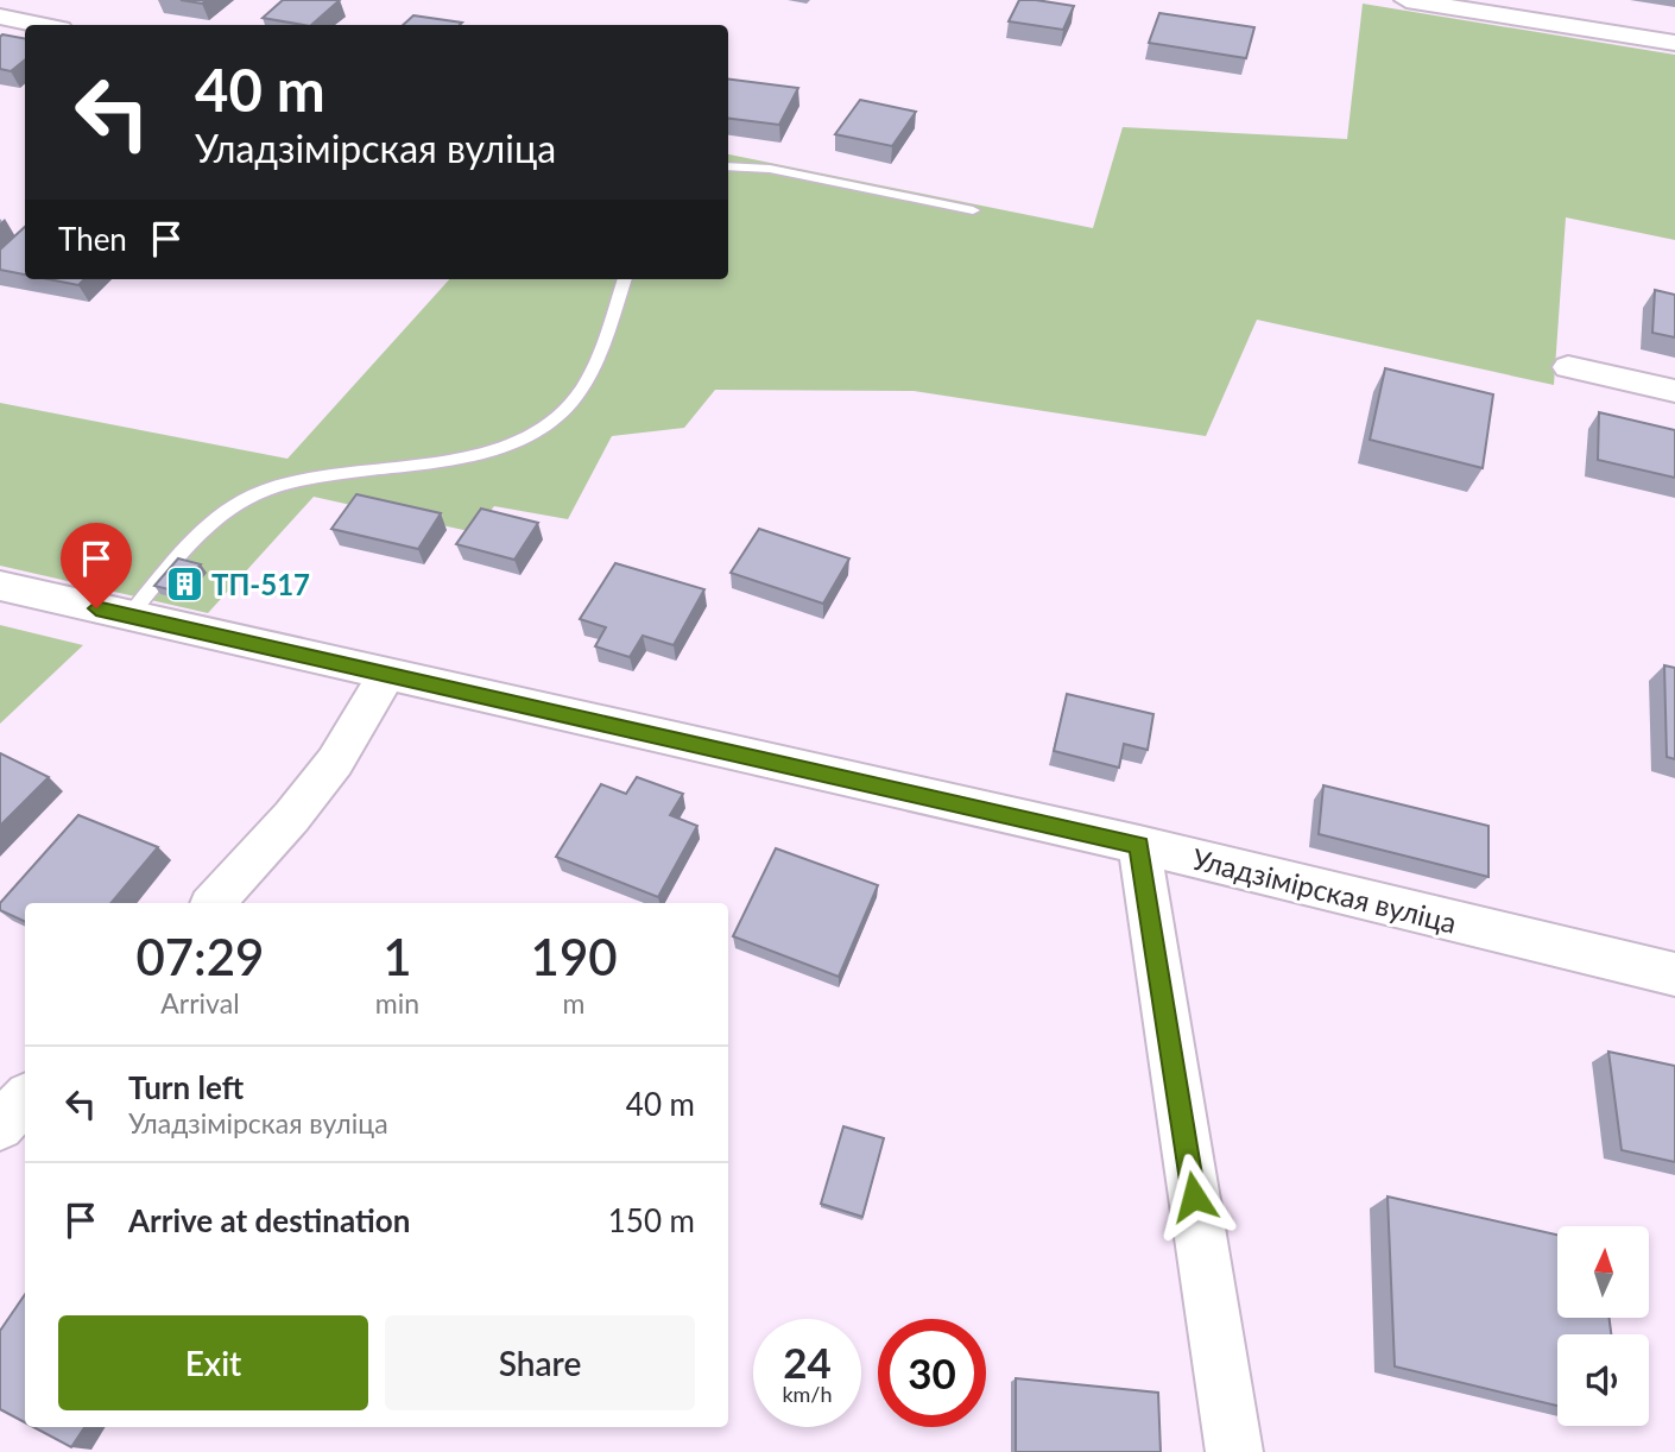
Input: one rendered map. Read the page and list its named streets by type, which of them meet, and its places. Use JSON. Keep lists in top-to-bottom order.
{
  "streets": {
    "street": ["Уладзімірская вуліца"]
  },
  "places": {
    "building": ["ТП-517"]
  },
  "north": "top",
  "page": {
    "turn": ["40 m", "Уладзімірская вуліца"],
    "then": "Then",
    "eta": [
      "07:29",
      "Arrival",
      "1",
      "min",
      "190",
      "m"
    ],
    "list": [
      {
        "name": "Turn left",
        "note": "Уладзімірская вуліца",
        "value": "40 m"
      },
      {
        "name": "Arrive at destination",
        "value": "150 m"
      }
    ],
    "buttons": ["Exit", "Share"],
    "speed": "24 km/h",
    "limit": "30"
  }
}
